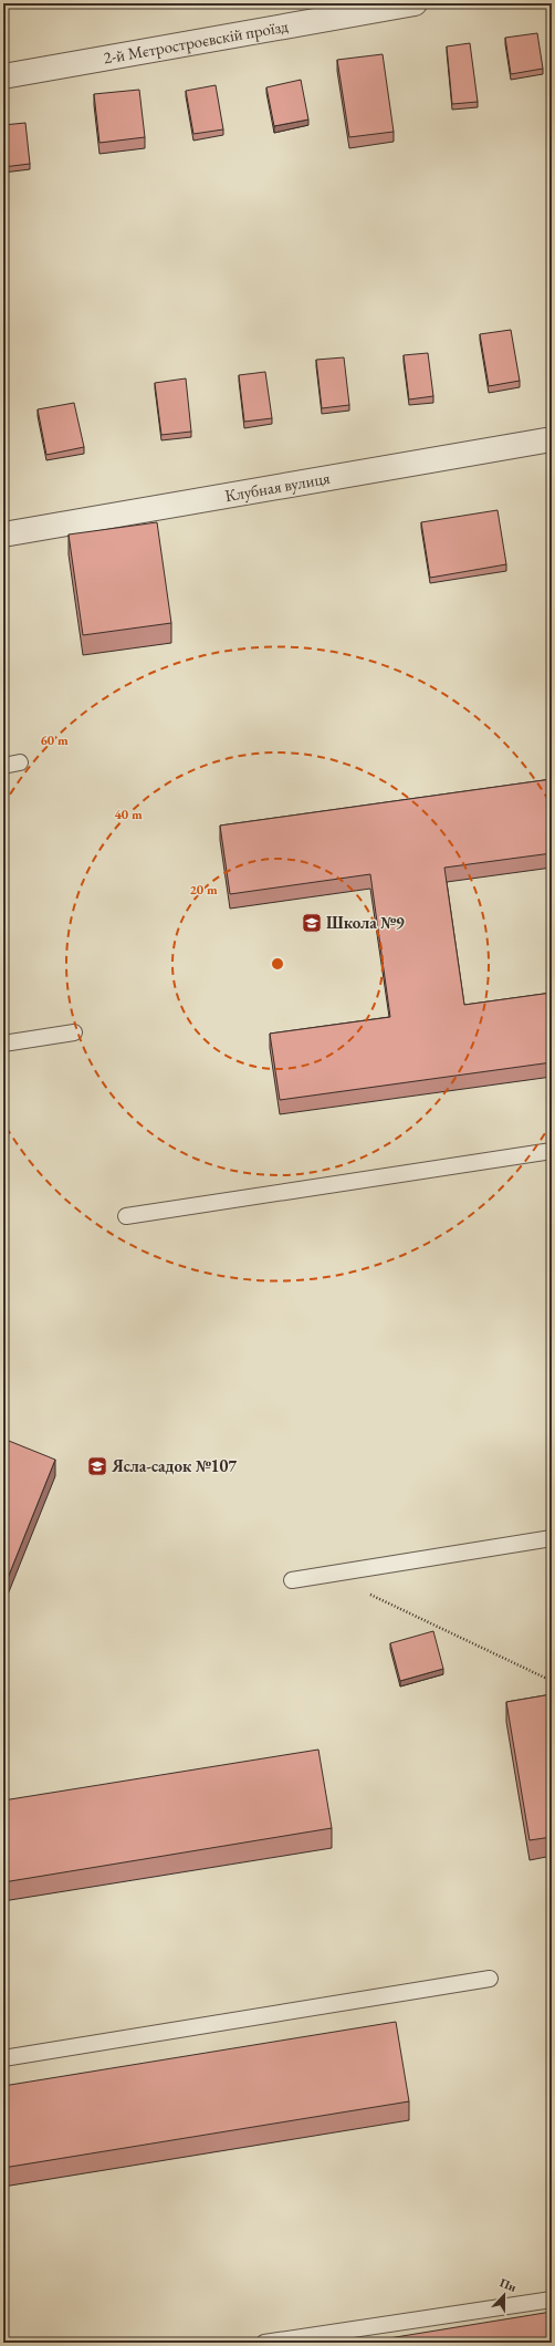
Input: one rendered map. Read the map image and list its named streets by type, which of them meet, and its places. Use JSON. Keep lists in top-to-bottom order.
{
  "streets": {
    "street": ["2-й Мєтростроєвскій проїзд", "Клубная вулиця"]
  },
  "places": {
    "school or university": ["Школа №9", "Ясла-садок №107"]
  },
  "north": "top",
  "rings": ["60 m", "40 m", "20 m"]
}
